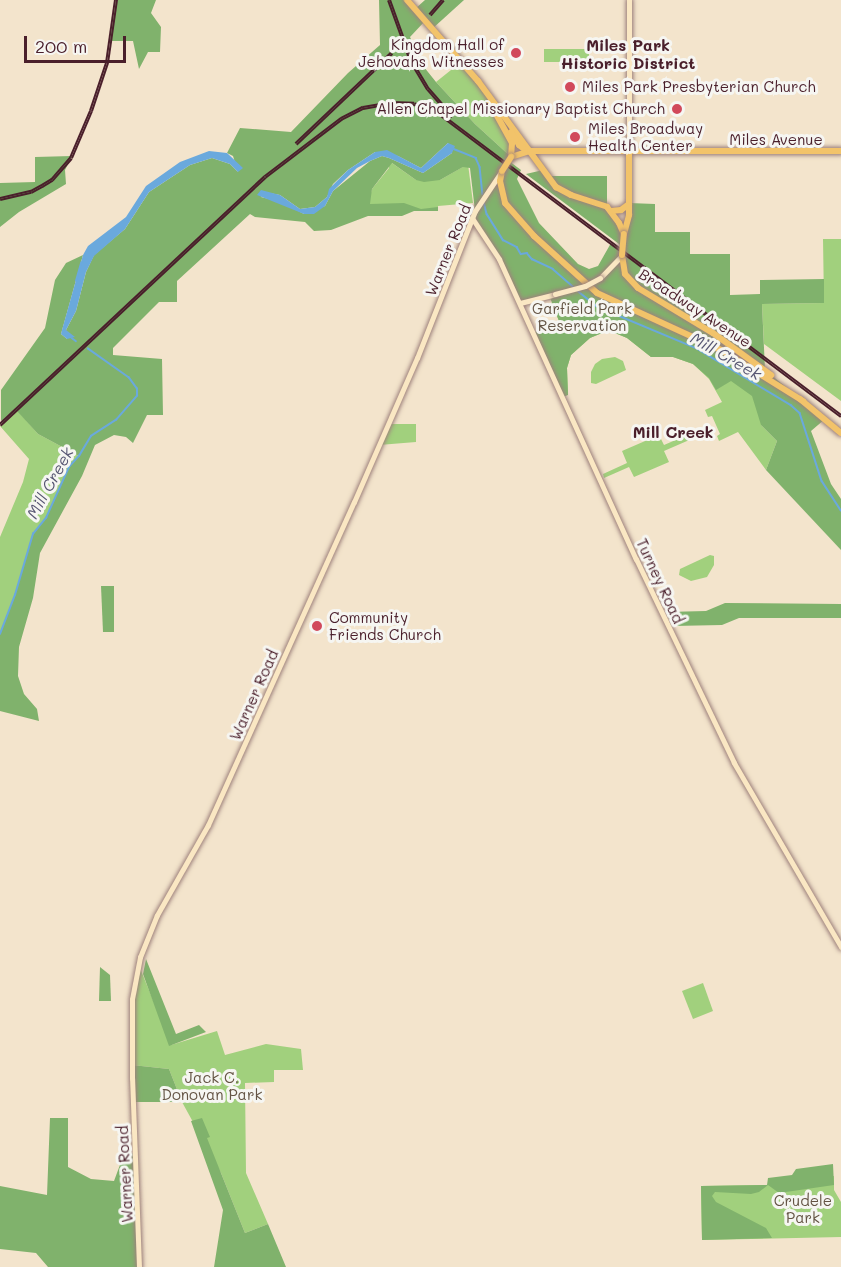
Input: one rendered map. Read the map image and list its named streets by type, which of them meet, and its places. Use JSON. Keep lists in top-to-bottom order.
{
  "streets": {
    "main road": [
      "Miles Avenue",
      "Warner Road",
      "Broadway Avenue",
      "Turney Road"
    ]
  },
  "crossings": [
    ["Miles Avenue", "Broadway Avenue"],
    ["Warner Road", "Broadway Avenue"],
    ["Warner Road", "Turney Road"]
  ],
  "districts": ["Miles Park Historic District", "Mill Creek"],
  "water": ["Mill Creek"],
  "parks": ["Garfield Park Reservation", "Jack C. Donovan Park", "Crudele Park"],
  "places": [
    "Kingdom Hall of Jehovahs Witnesses",
    "Miles Park Presbyterian Church",
    "Allen Chapel Missionary Baptist Church",
    "Miles Broadway Health Center",
    "Community Friends Church"
  ],
  "scale_bar": "200 m"
}
